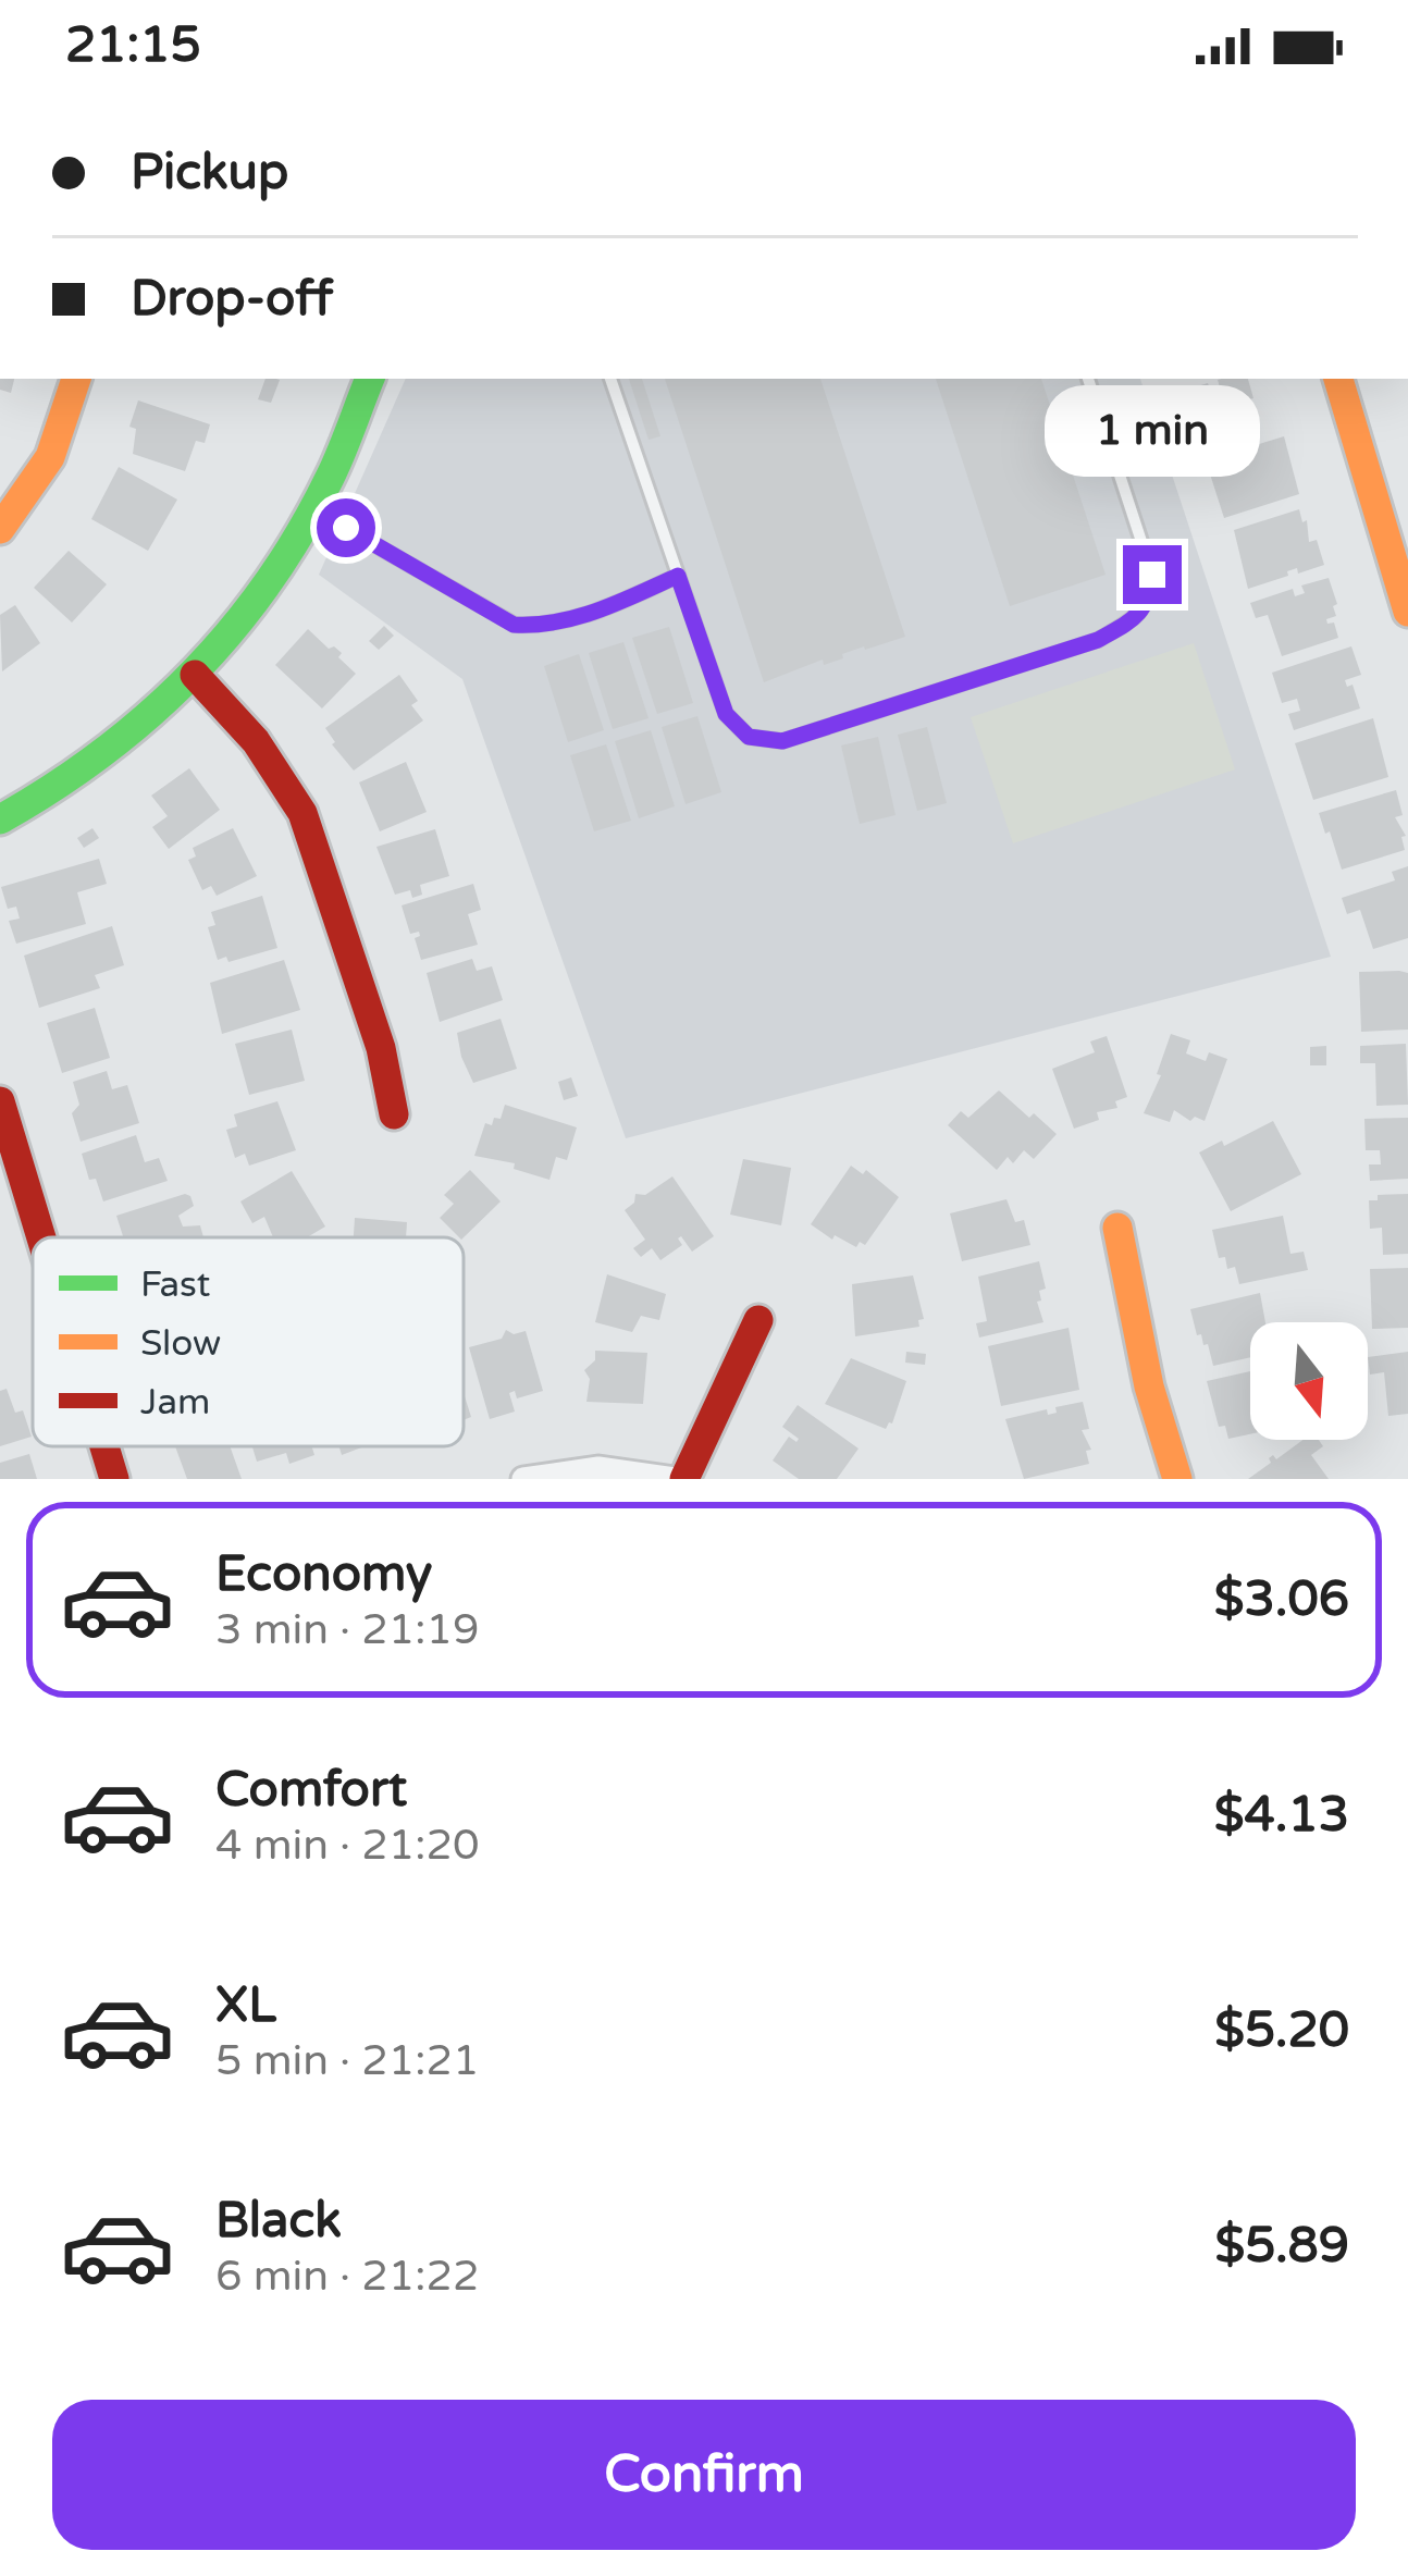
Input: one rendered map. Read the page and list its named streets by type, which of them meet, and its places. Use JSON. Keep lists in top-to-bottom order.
{
  "legend": ["Fast", "Slow", "Jam"],
  "north": "bottom",
  "page": {
    "status": "21:15",
    "banner": ["Pickup", "Drop-off"],
    "bubble": "1 min",
    "list": [
      {
        "name": "Economy",
        "note": "3 min · 21:19",
        "value": "$3.06"
      },
      {
        "name": "Comfort",
        "note": "4 min · 21:20",
        "value": "$4.13"
      },
      {
        "name": "XL",
        "note": "5 min · 21:21",
        "value": "$5.20"
      },
      {
        "name": "Black",
        "note": "6 min · 21:22",
        "value": "$5.89"
      }
    ],
    "buttons": "Confirm"
  }
}
